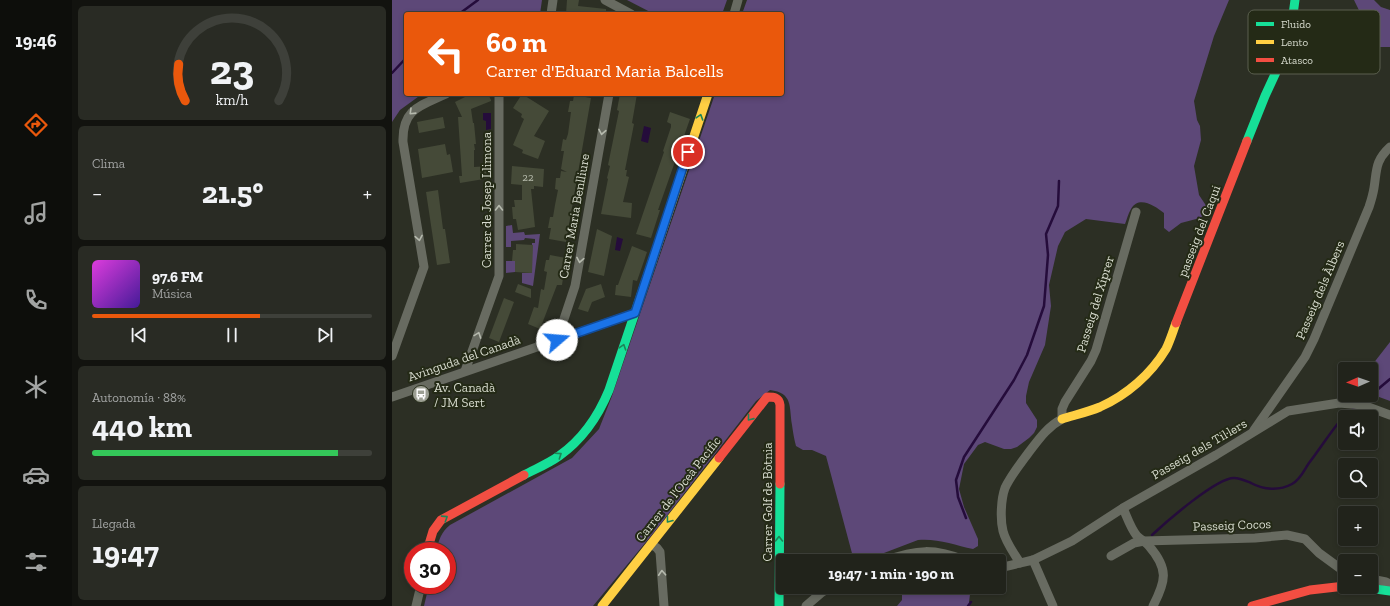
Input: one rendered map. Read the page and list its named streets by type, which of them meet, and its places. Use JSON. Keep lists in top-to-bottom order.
{
  "streets": {
    "street": [
      "Carrer de Josep Llimona",
      "Carrer Maria Benlliure",
      "passeig del Caqui",
      "Passeig dels Àlbers",
      "Passeig del Xiprer",
      "Avinguda del Canadà",
      "Passeig dels Til·lers",
      "Carrer de l'Oceà Pacífic",
      "Carrer Golf de Bòtnia",
      "Passeig Cocos"
    ]
  },
  "crossings": [
    ["Carrer de Josep Llimona", "Avinguda del Canadà"],
    ["Carrer Maria Benlliure", "Avinguda del Canadà"],
    ["passeig del Caqui", "Passeig del Xiprer"],
    ["Passeig dels Àlbers", "Passeig dels Til·lers"],
    ["Carrer de l'Oceà Pacífic", "Carrer Golf de Bòtnia"]
  ],
  "one_way": ["Carrer de l'Oceà Pacífic", "Carrer Golf de Bòtnia"],
  "places": {
    "bus stop": ["Av. Canadà / JM Sert"]
  },
  "house_numbers": ["22"],
  "legend": ["Fluido", "Lento", "Atasco"],
  "north": "left",
  "page": {
    "tabs": "19:46",
    "turn": ["60 m", "Carrer d'Eduard Maria Balcells"],
    "tile": [
      "Clima",
      ["Autonomía · 88%", "440 km"],
      ["Llegada", "19:47"]
    ],
    "heat": ["−", "21.5°", "+"],
    "song": ["97.6 FM", "Música"],
    "map_buttons": ["+", "−"],
    "limit": "30",
    "trip": "19:47 · 1 min · 190 m",
    "gauge": ["23", "km/h"]
  }
}
